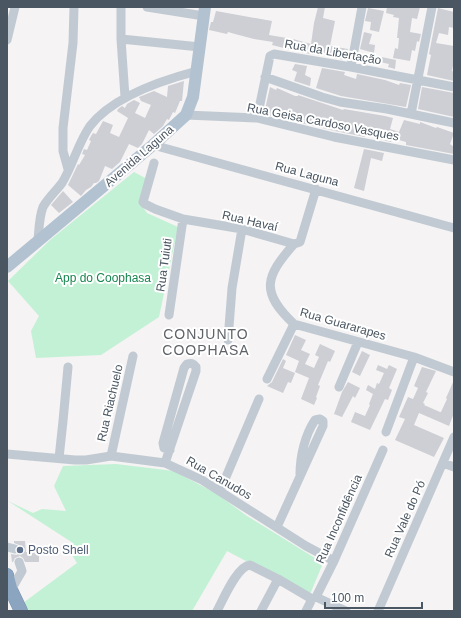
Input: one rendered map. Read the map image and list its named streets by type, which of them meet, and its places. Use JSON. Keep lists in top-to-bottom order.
{
  "streets": {
    "main road": ["Avenida Laguna"],
    "street": [
      "Rua da Libertação",
      "Rua Geisa Cardoso Vasques",
      "Rua Laguna",
      "Rua Havaí",
      "Rua Tuiuti",
      "Rua Guararapes",
      "Rua Riachuelo",
      "Rua Canudos",
      "Rua Inconfidência",
      "Rua Vale do Pó"
    ]
  },
  "crossings": [
    ["Rua da Libertação", "Rua Geisa Cardoso Vasques"],
    ["Rua Geisa Cardoso Vasques", "Avenida Laguna"],
    ["Avenida Laguna", "Rua Laguna"],
    ["Rua Havaí", "Rua Tuiuti"],
    ["Rua Havaí", "Rua Guararapes"],
    ["Rua Riachuelo", "Rua Canudos"],
    ["Rua Canudos", "Rua Inconfidência"]
  ],
  "districts": ["CONJUNTO COOPHASA"],
  "parks": ["App do Coophasa"],
  "places": ["Posto Shell"],
  "scale_bar": "100 m"
}
